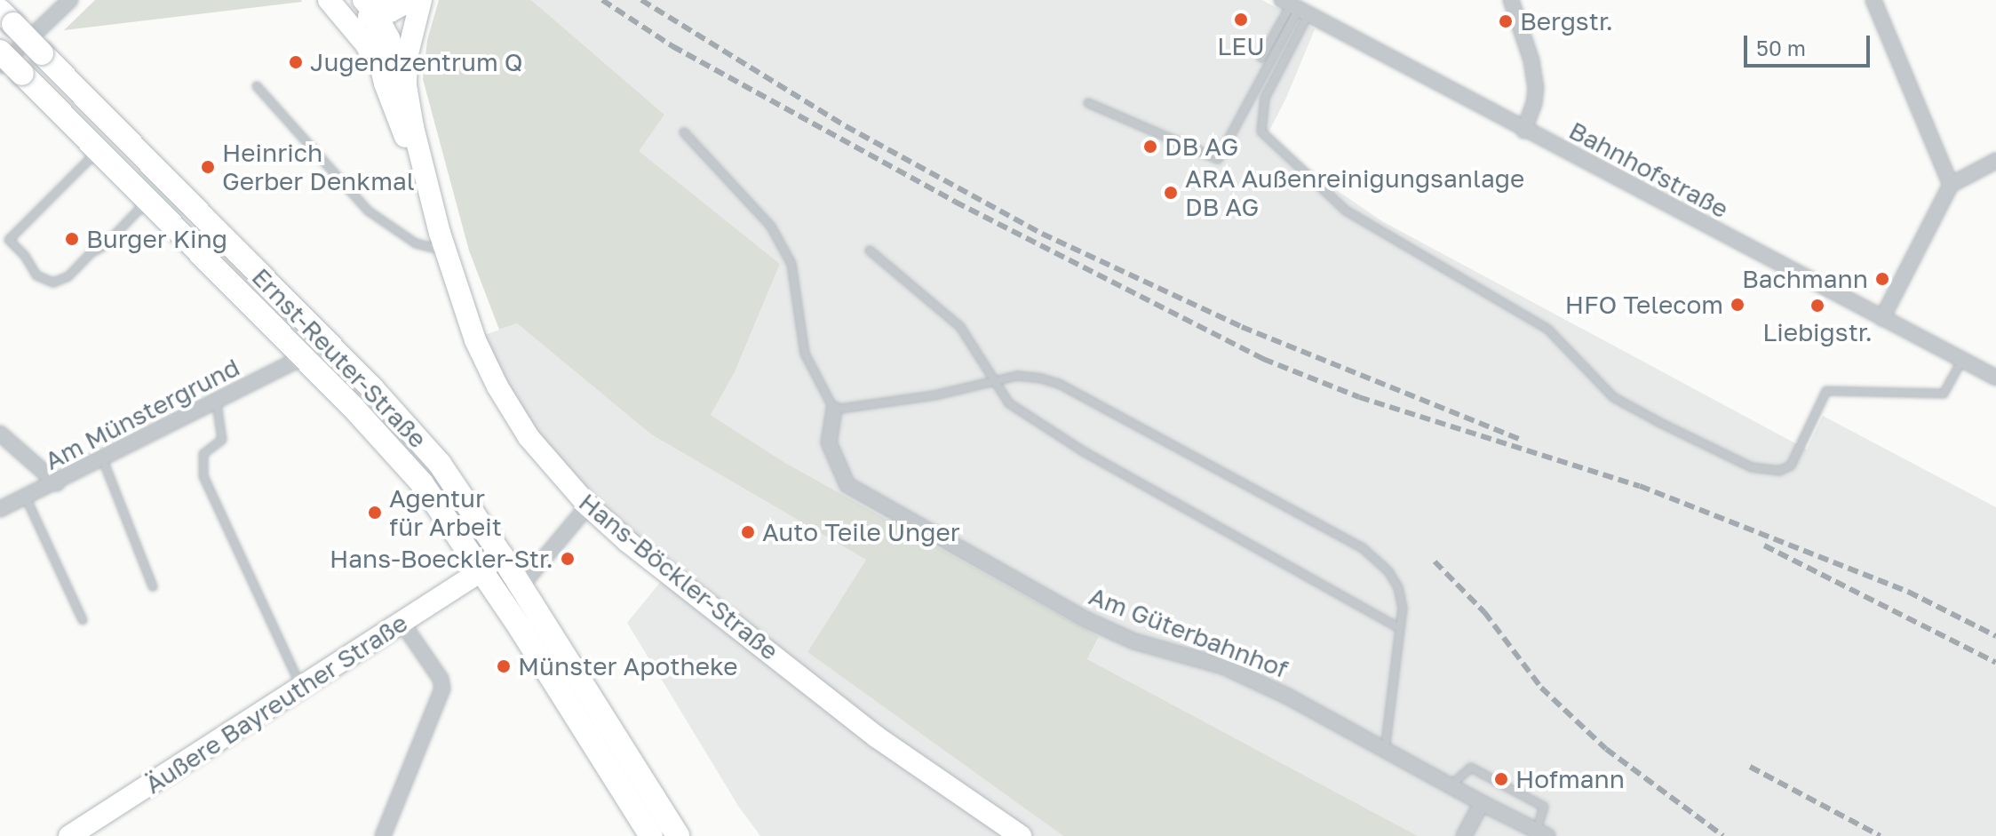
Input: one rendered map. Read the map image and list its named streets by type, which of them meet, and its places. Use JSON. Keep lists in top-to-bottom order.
{
  "streets": {
    "main road": ["Ernst-Reuter-Straße", "Hans-Böckler-Straße", "Äußere Bayreuther Straße"],
    "street": ["Bahnhofstraße", "Am Münstergrund", "Am Güterbahnhof"]
  },
  "crossings": [
    ["Ernst-Reuter-Straße", "Am Münstergrund"],
    ["Ernst-Reuter-Straße", "Äußere Bayreuther Straße"]
  ],
  "places": [
    "LEU",
    "Bergstr.",
    "Jugendzentrum Q",
    "DB AG",
    "Heinrich Gerber Denkmal",
    "ARA Außenreinigungsanlage DB AG",
    "Burger King",
    "Bachmann",
    "HFO Telecom",
    "Liebigstr.",
    "Agentur für Arbeit",
    "Auto Teile Unger",
    "Hans-Boeckler-Str.",
    "Münster Apotheke",
    "Hofmann"
  ],
  "scale_bar": "50 m"
}
